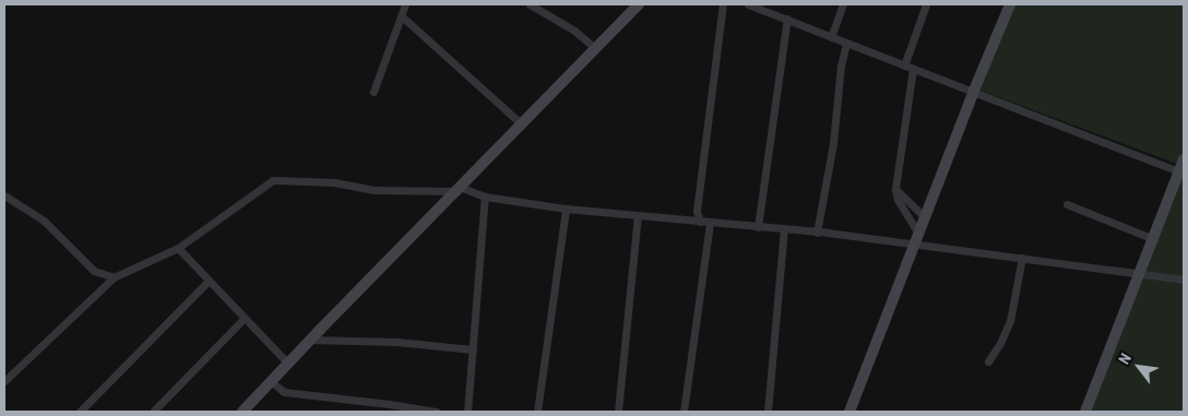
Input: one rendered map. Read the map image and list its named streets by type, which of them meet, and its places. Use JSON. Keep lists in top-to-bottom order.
{
  "north": "top left"
}
